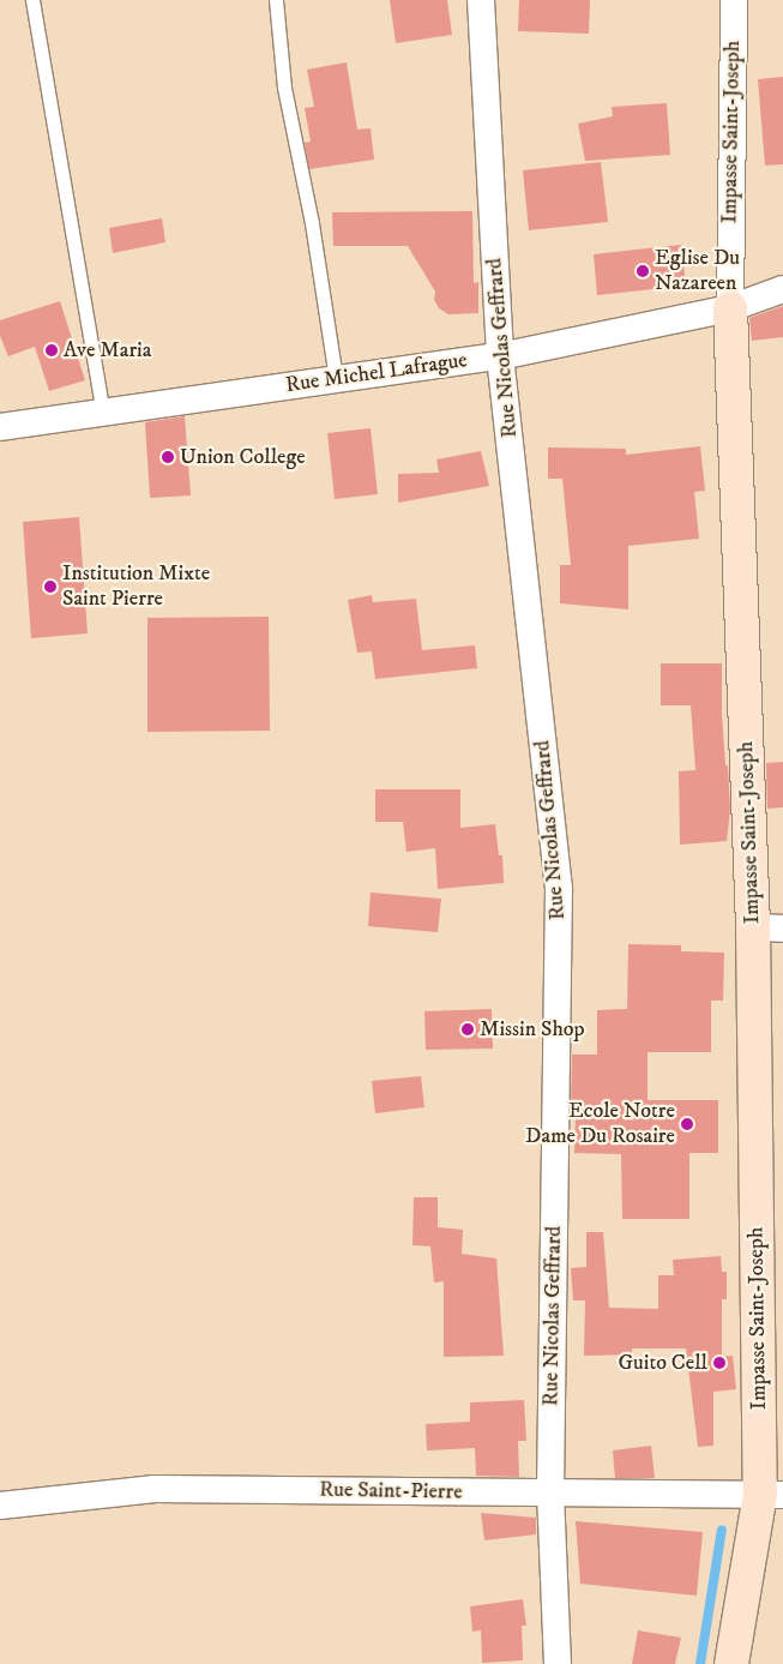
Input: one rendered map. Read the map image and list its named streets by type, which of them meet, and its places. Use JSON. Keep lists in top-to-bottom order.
{
  "streets": {
    "street": [
      "Impasse Saint-Joseph",
      "Rue Nicolas Geffrard",
      "Rue Michel Lafrague",
      "Rue Saint-Pierre"
    ]
  },
  "crossings": [
    ["Impasse Saint-Joseph", "Rue Michel Lafrague"],
    ["Impasse Saint-Joseph", "Rue Saint-Pierre"],
    ["Rue Nicolas Geffrard", "Rue Michel Lafrague"],
    ["Rue Nicolas Geffrard", "Rue Saint-Pierre"]
  ],
  "places": [
    "Eglise Du Nazareen",
    "Ave Maria",
    "Union College",
    "Institution Mixte Saint Pierre",
    "Missin Shop",
    "Ecole Notre Dame Du Rosaire",
    "Guito Cell"
  ]
}
